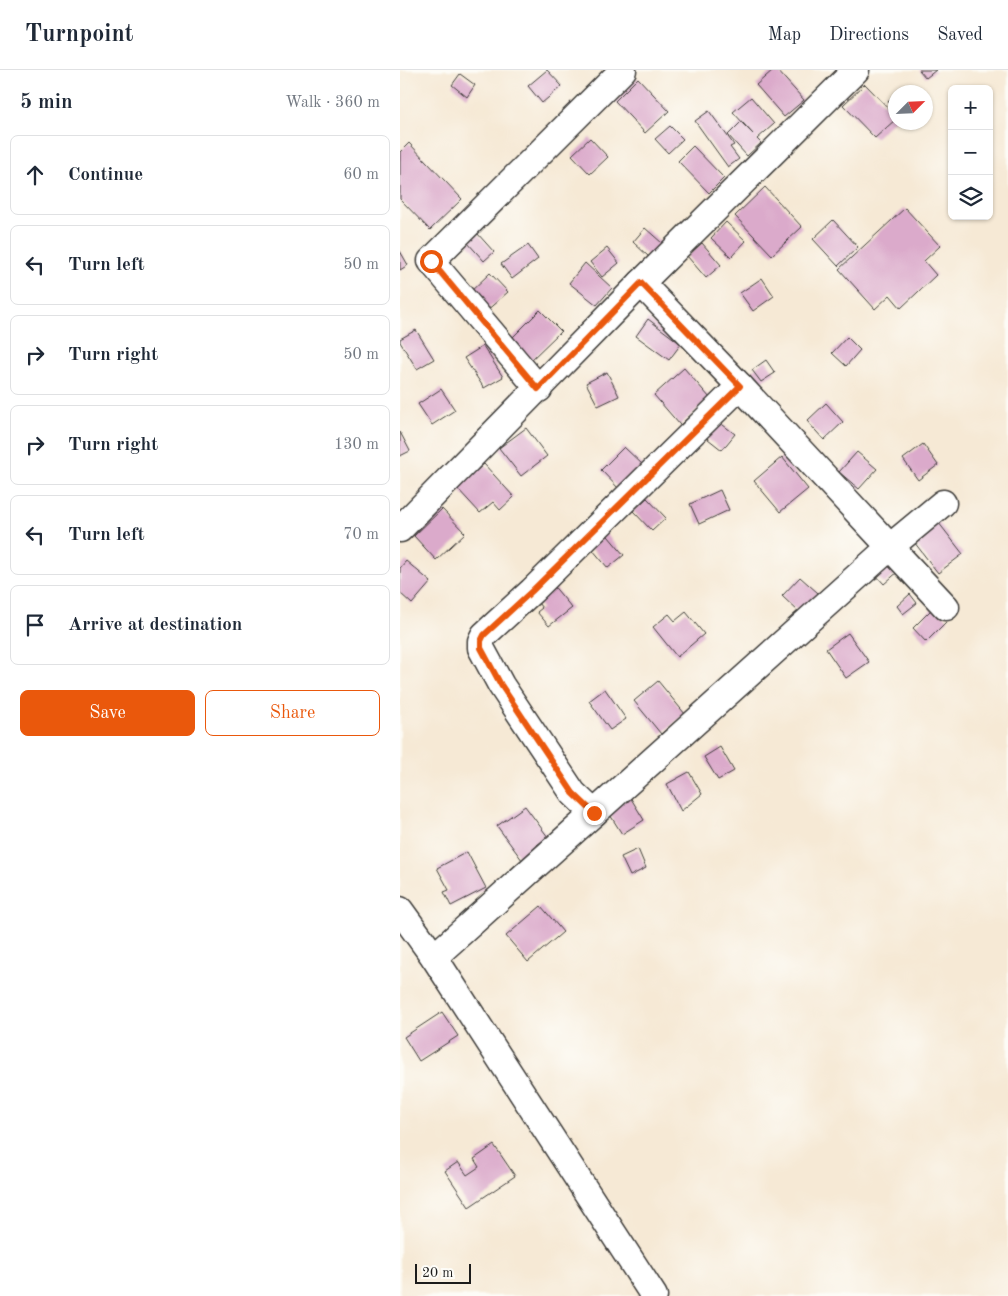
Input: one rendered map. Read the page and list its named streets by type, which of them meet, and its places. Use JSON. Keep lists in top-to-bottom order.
{
  "scale_bar": "20 m",
  "north": "top right",
  "page": {
    "header": "Turnpoint",
    "nav": ["Map", "Directions", "Saved"],
    "heading": ["5 min", "Walk · 360 m"],
    "map_buttons": ["+", "−"],
    "list": [
      ["Continue", "60 m"],
      ["Turn left", "50 m"],
      ["Turn right", "50 m"],
      ["Turn right", "130 m"],
      ["Turn left", "70 m"],
      "Arrive at destination"
    ],
    "buttons": ["Save", "Share"],
    "scale": "20 m"
  }
}
